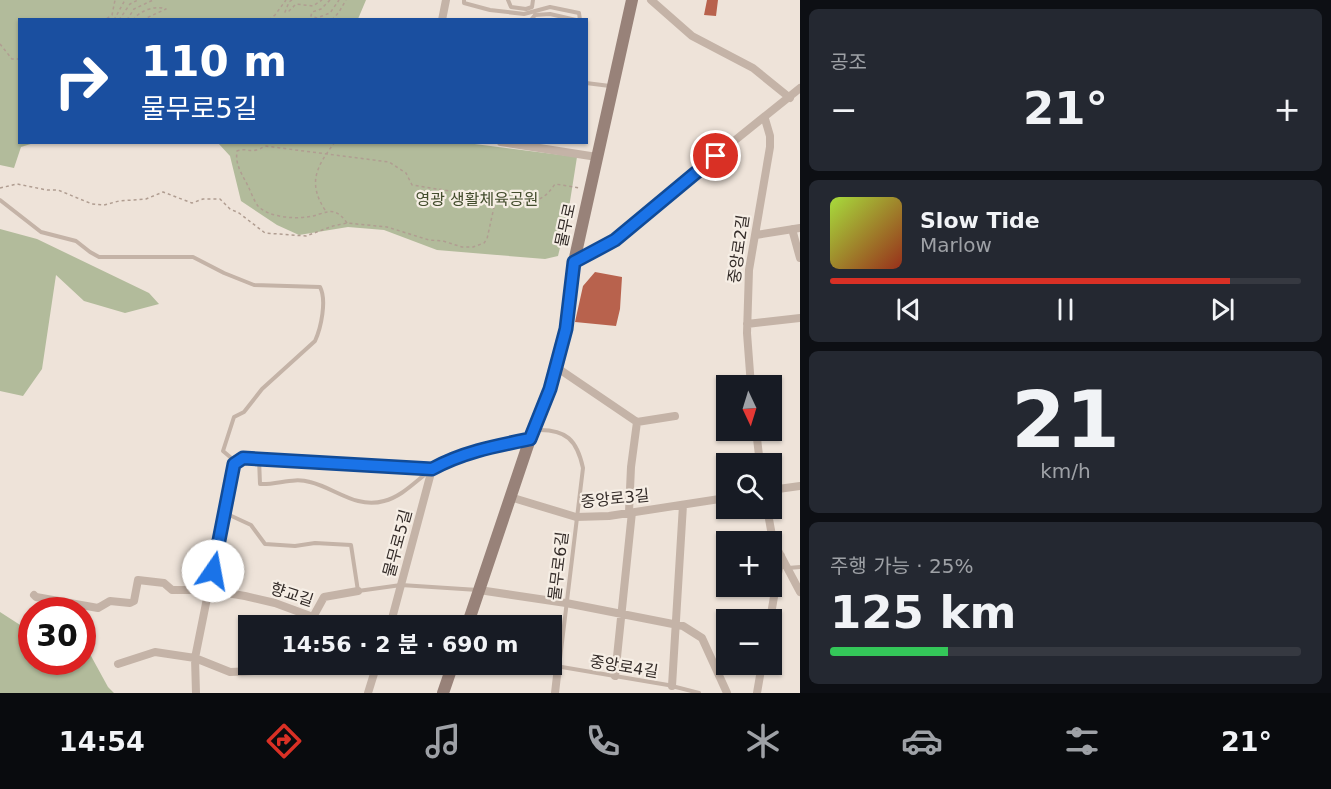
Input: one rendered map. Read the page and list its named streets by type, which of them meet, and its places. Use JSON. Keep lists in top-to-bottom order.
{
  "streets": {
    "main road": ["물무로"],
    "street": [
      "중앙로2길",
      "중앙로3길",
      "물무로5길",
      "향교길"
    ],
    "lane": ["물무로6길", "중앙로4길"]
  },
  "crossings": [
    ["물무로", "중앙로3길"],
    ["물무로", "물무로5길"],
    ["물무로", "물무로6길"],
    ["중앙로3길", "물무로6길"],
    ["물무로5길", "물무로6길"]
  ],
  "parks": ["영광 생활체육공원"],
  "north": "bottom",
  "page": {
    "tile": [
      "공조",
      ["21", "km/h"],
      ["주행 가능 · 25%", "125 km"]
    ],
    "turn": ["110 m", "물무로5길"],
    "heat": ["−", "21°", "+"],
    "song": ["Slow Tide", "Marlow"],
    "map_buttons": ["+", "−"],
    "limit": "30",
    "trip": "14:56 · 2 분 · 690 m",
    "tabs": ["14:54", "21°"]
  }
}
